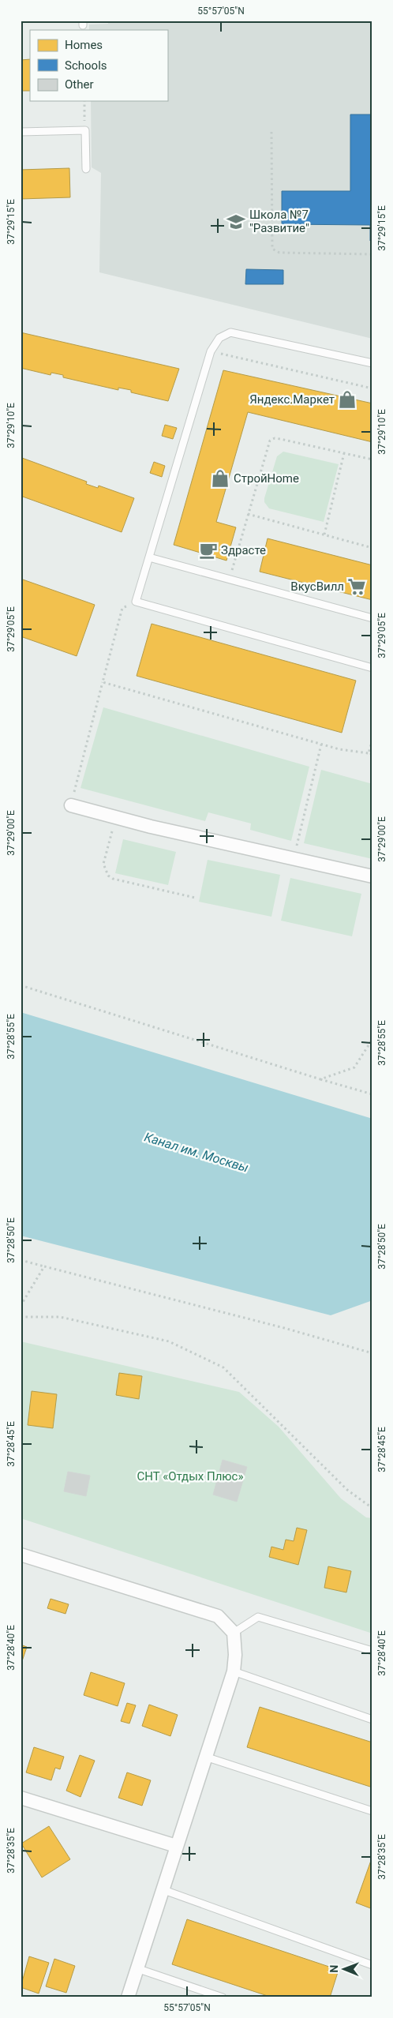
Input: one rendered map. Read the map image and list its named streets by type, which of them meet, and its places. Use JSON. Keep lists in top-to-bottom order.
{
  "water": ["Канал им. Москвы"],
  "parks": ["СНТ «Отдых Плюс»"],
  "places": {
    "school or university": ["Школа №7 \"Развитие\""],
    "shop": ["Яндекс.Маркет", "СтройHome"],
    "cafe": ["Здрасте"],
    "supermarket": ["ВкусВилл"]
  },
  "legend": ["Homes", "Schools", "Other"],
  "north": "left",
  "coordinates": [
    "55°57'05\"N",
    "37°29'15\"E",
    "37°29'10\"E",
    "37°29'05\"E",
    "37°29'00\"E",
    "37°28'55\"E",
    "37°28'50\"E",
    "37°28'45\"E",
    "37°28'40\"E",
    "37°28'35\"E"
  ]
}
